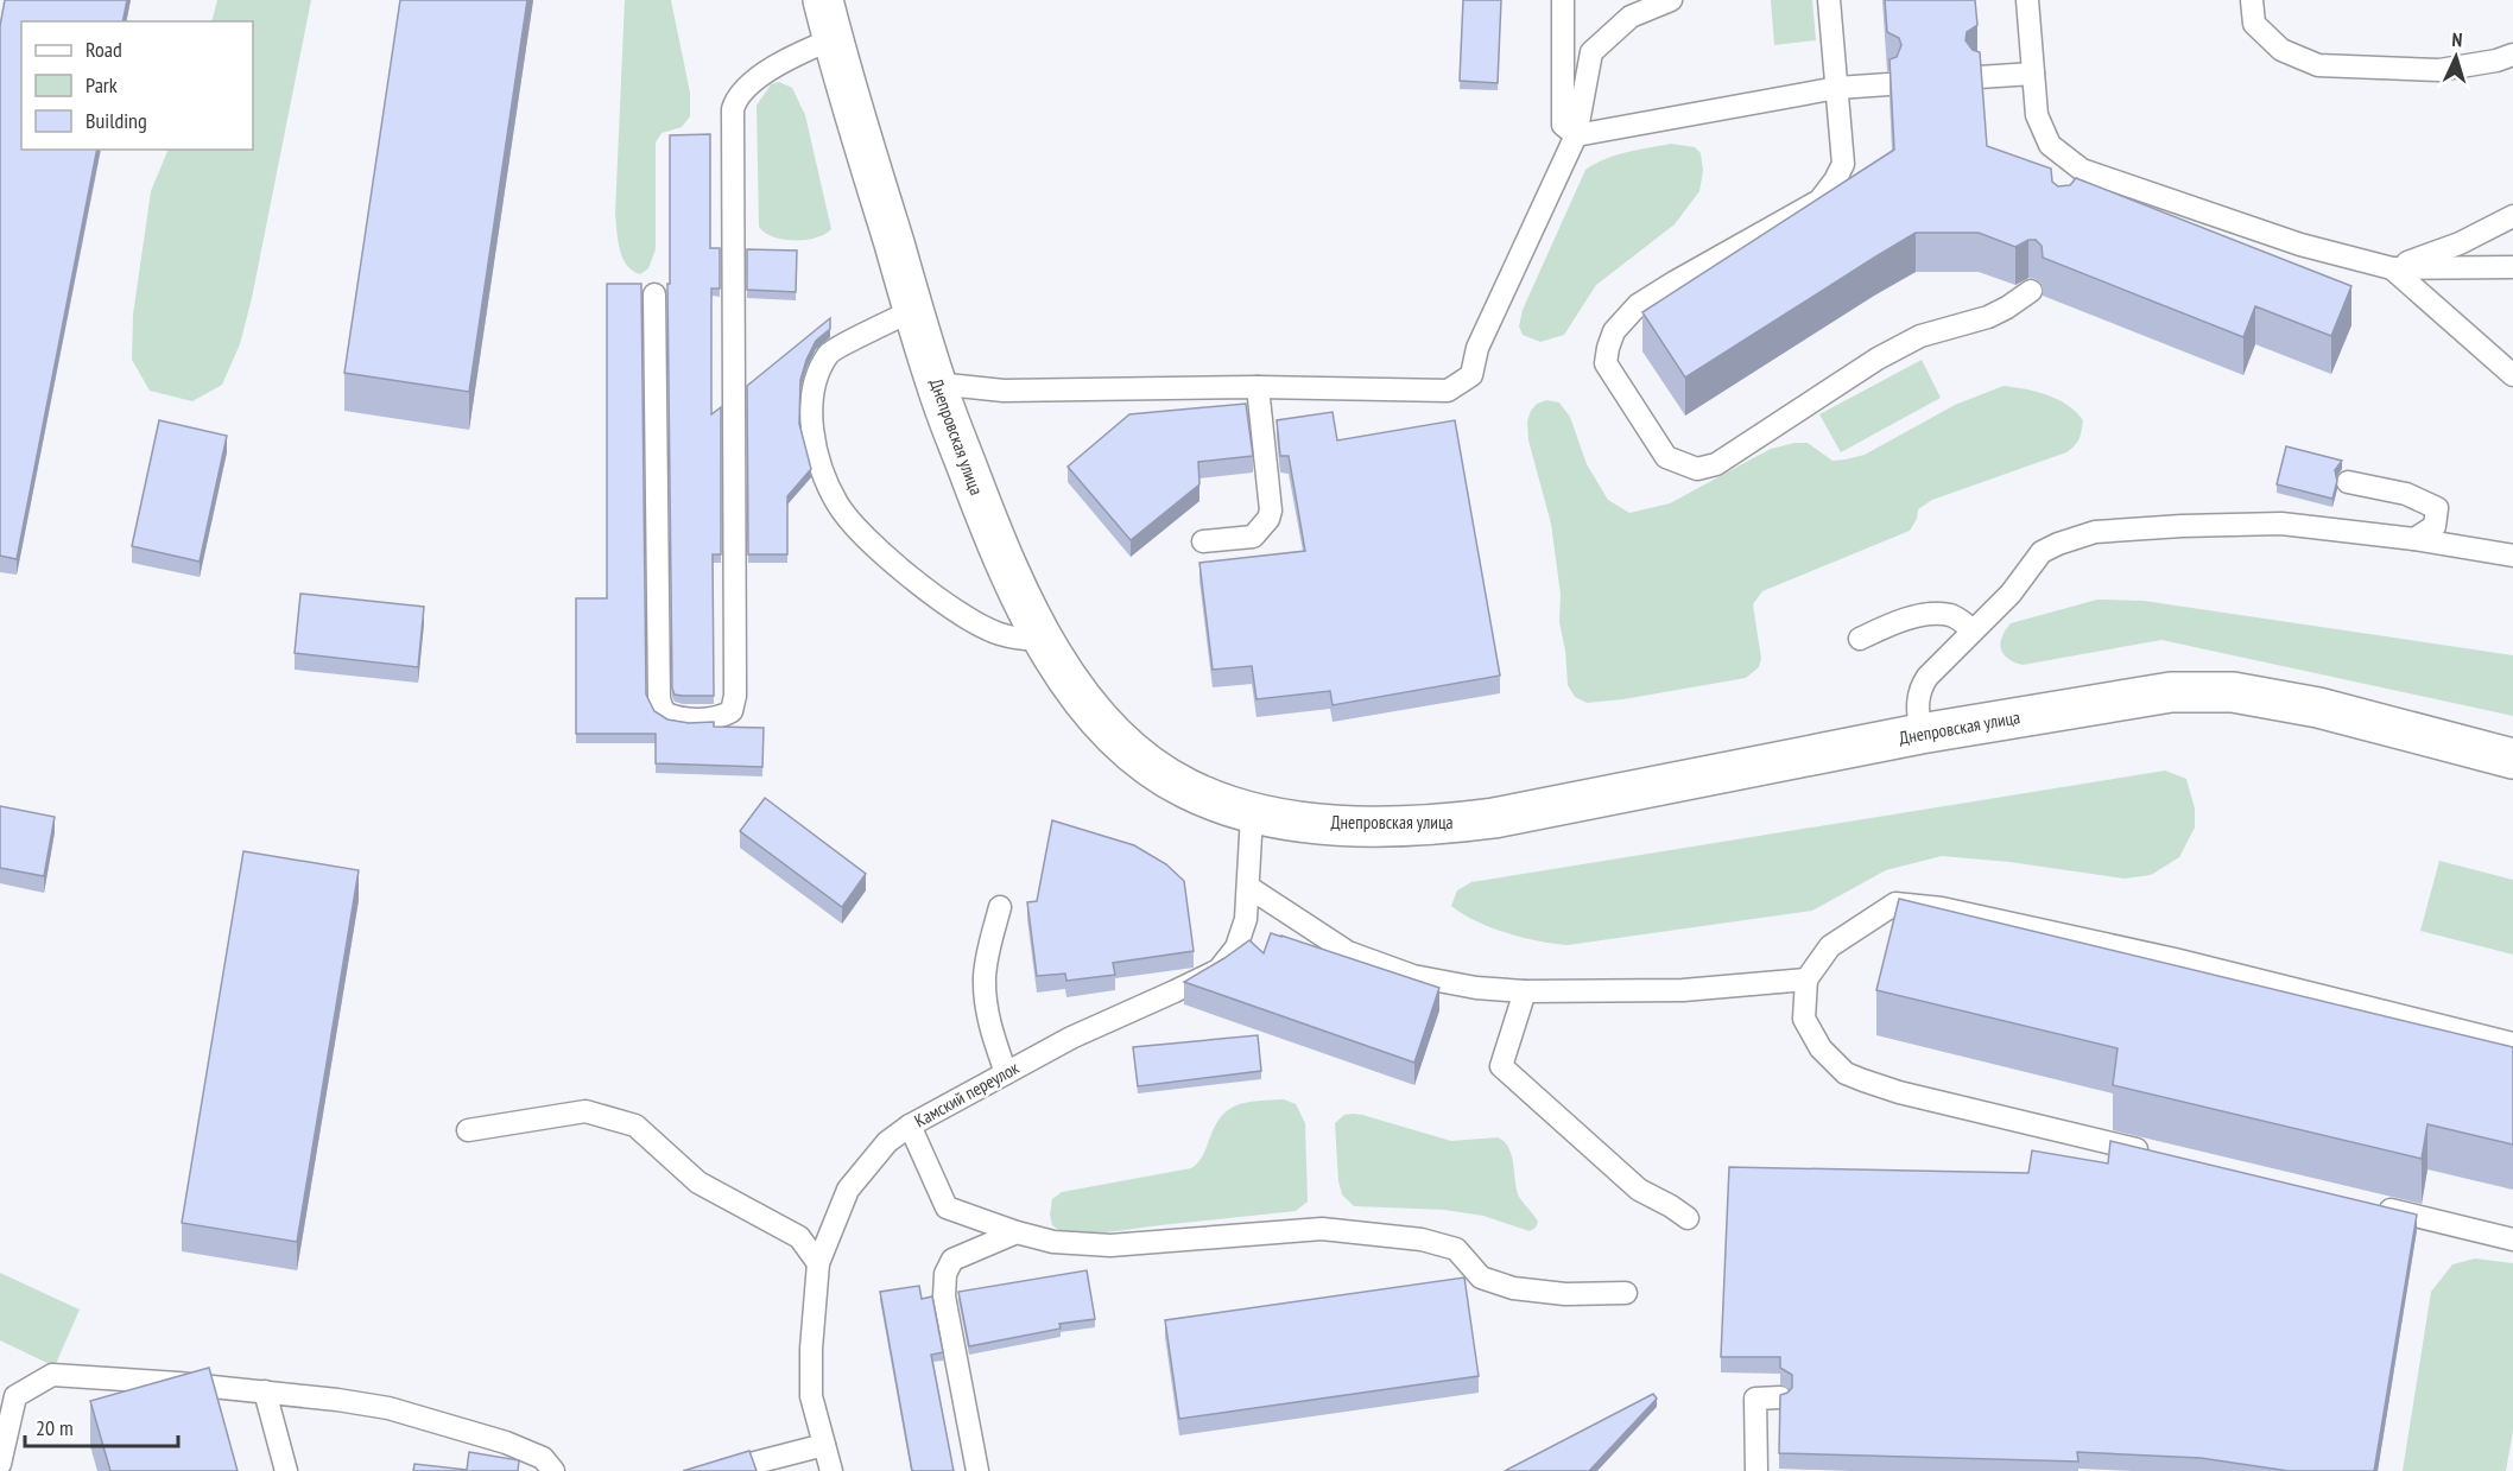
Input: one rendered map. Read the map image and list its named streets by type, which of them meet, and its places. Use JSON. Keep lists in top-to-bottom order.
{
  "streets": {
    "main road": ["Днепровская улица"],
    "lane": ["Камский переулок"]
  },
  "crossings": [
    ["Днепровская улица", "Камский переулок"]
  ],
  "legend": ["Road", "Park", "Building"],
  "scale_bar": "20 m",
  "north": "top"
}
